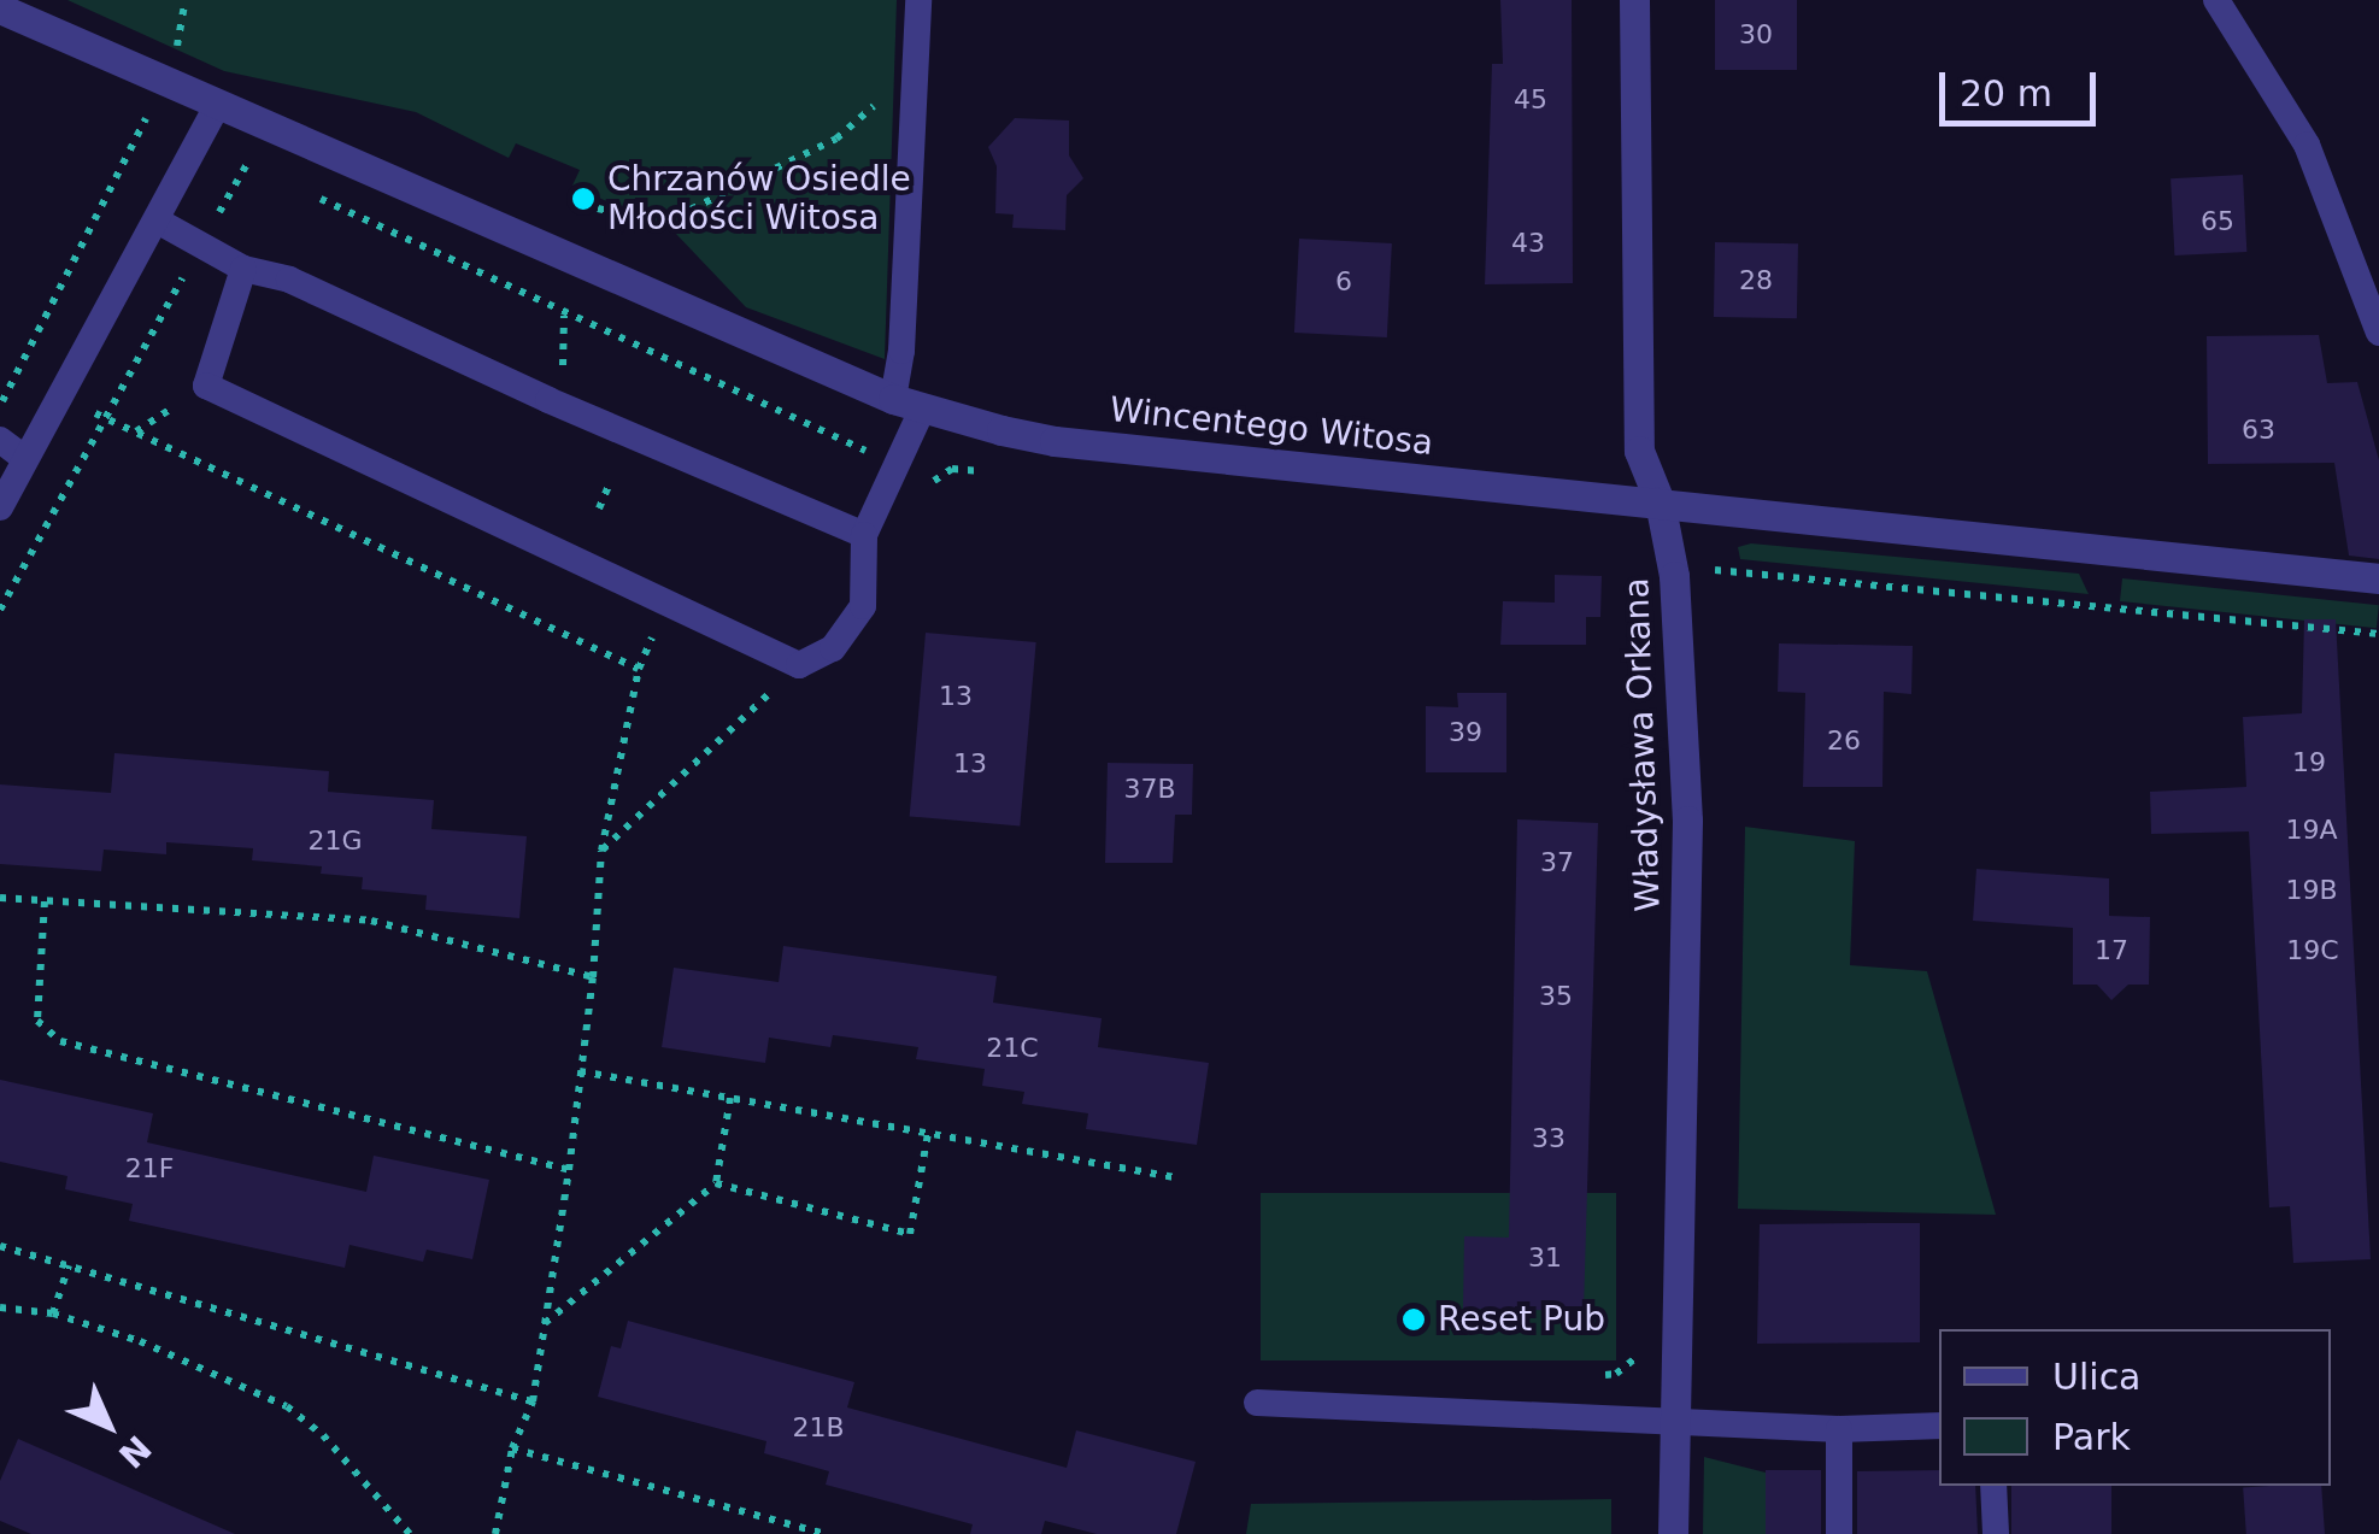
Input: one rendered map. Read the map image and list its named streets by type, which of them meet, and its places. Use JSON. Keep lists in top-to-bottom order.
{
  "streets": {
    "street": ["Wincentego Witosa", "Władysława Orkana"]
  },
  "crossings": [
    ["Wincentego Witosa", "Władysława Orkana"]
  ],
  "places": ["Chrzanów Osiedle Młodości Witosa", "Reset Pub"],
  "house_numbers": [
    "30",
    "45",
    "65",
    "43",
    "28",
    "6",
    "63",
    "13",
    "39",
    "26",
    "19",
    "13",
    "37B",
    "19A",
    "21G",
    "37",
    "19B",
    "17",
    "19C",
    "35",
    "21C",
    "33",
    "21F",
    "31",
    "21B"
  ],
  "legend": ["Ulica", "Park"],
  "scale_bar": "20 m",
  "north": "bottom right"
}
